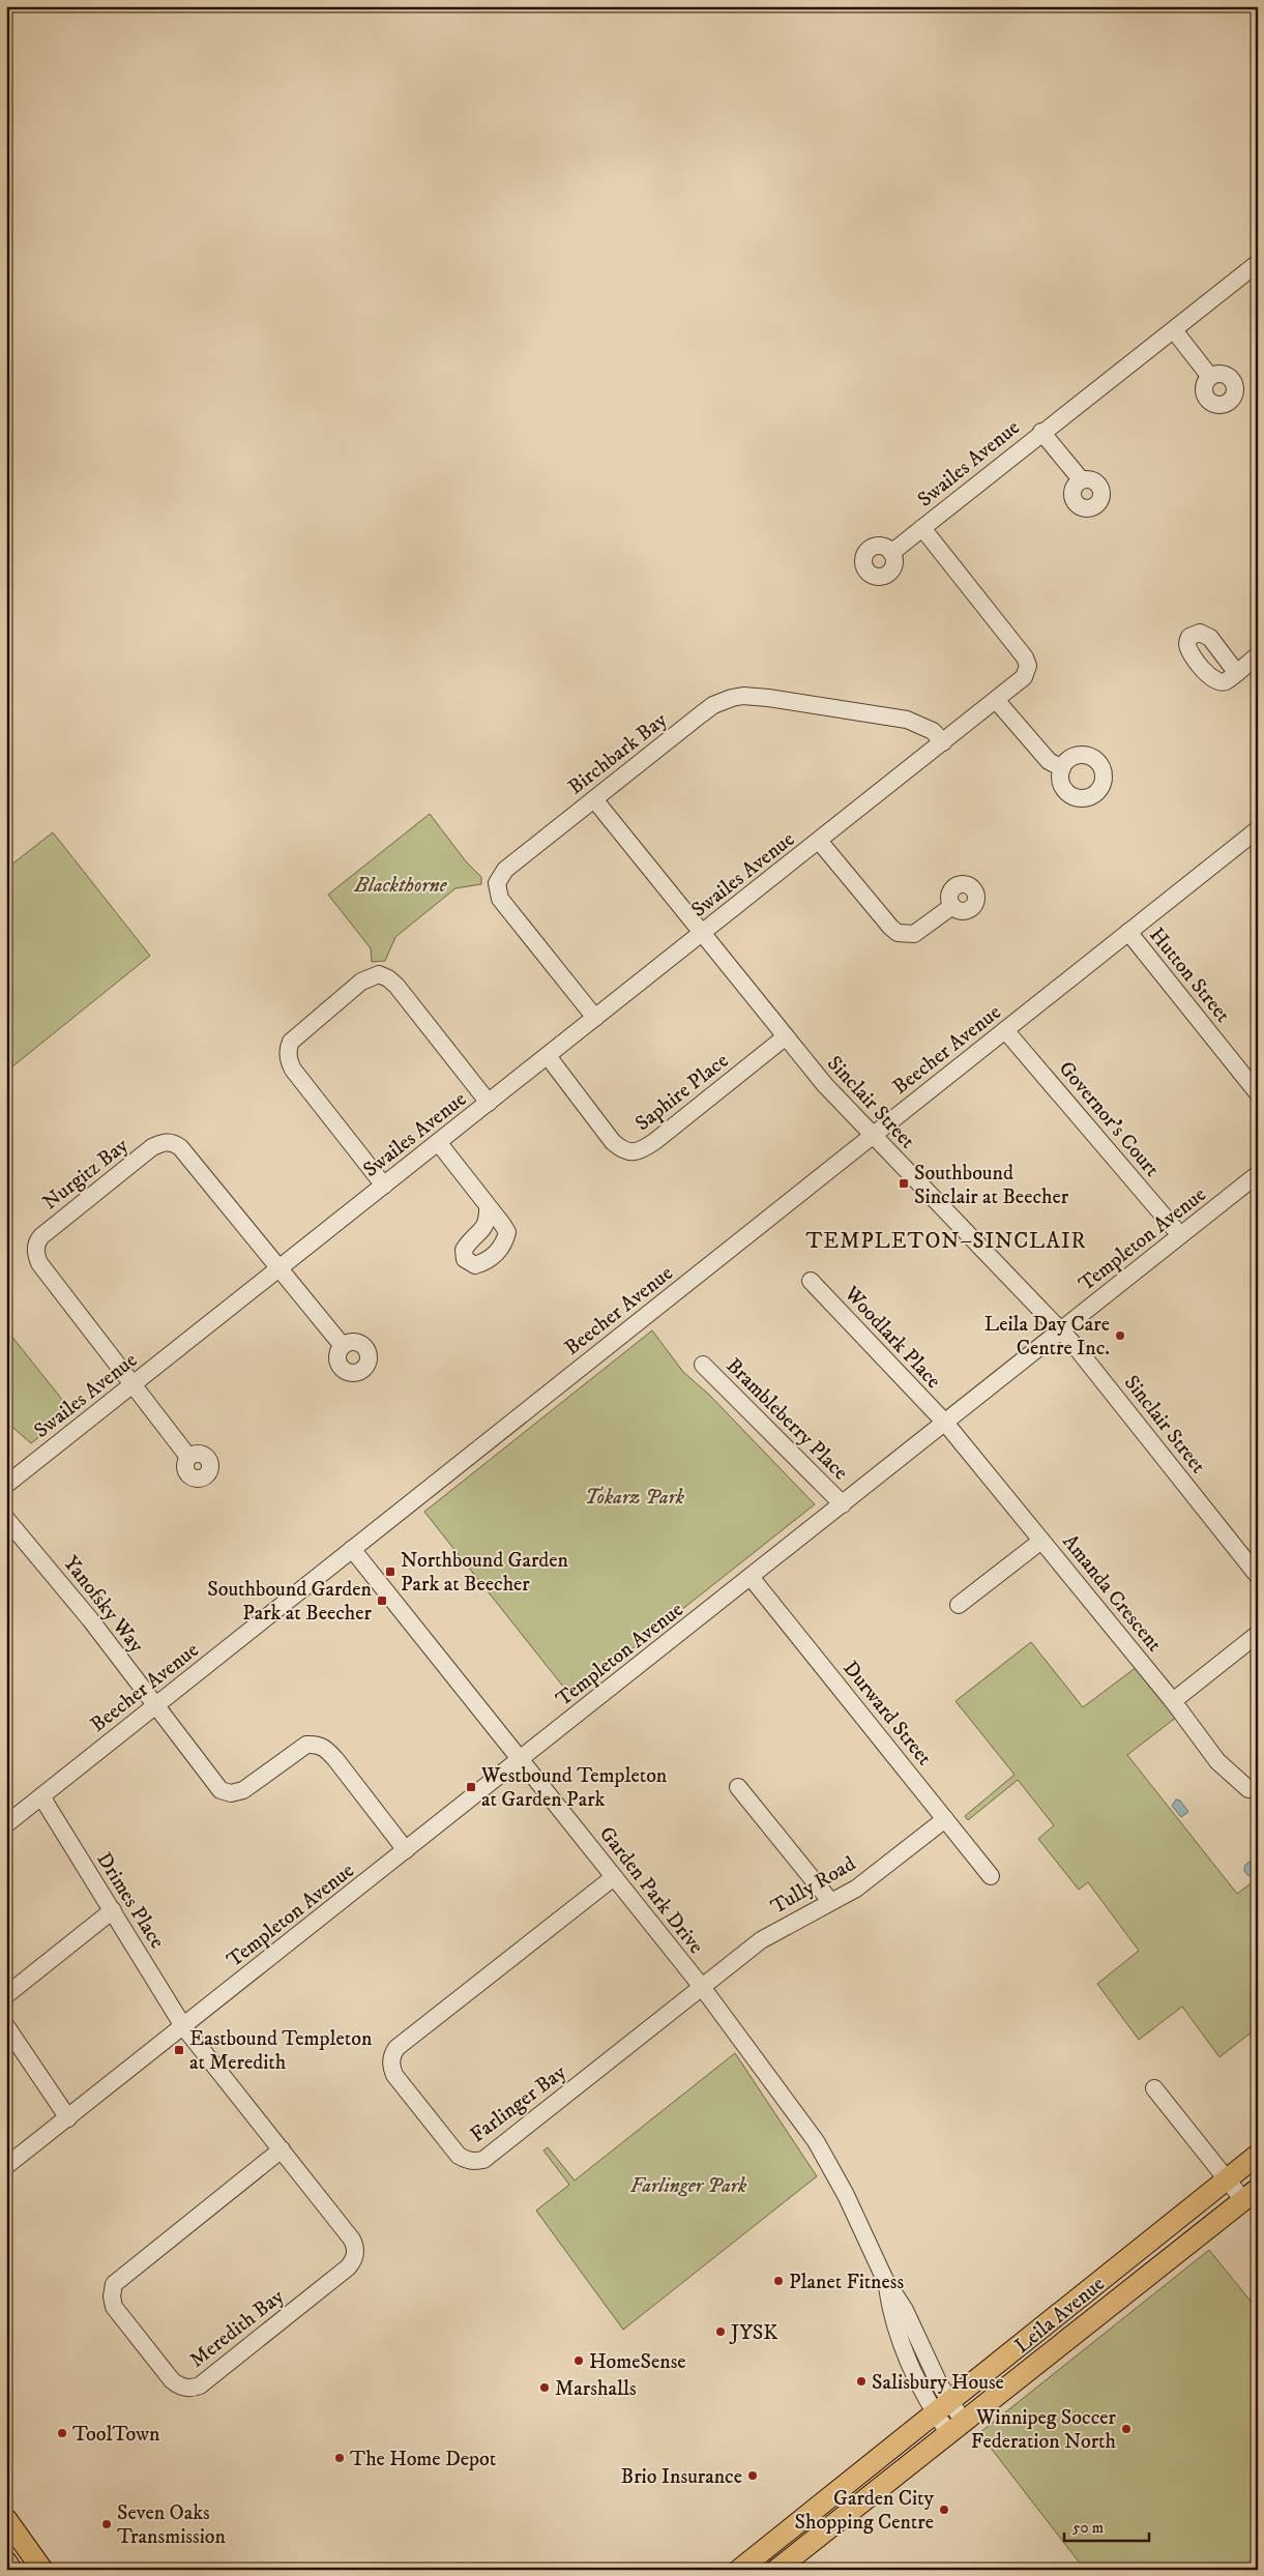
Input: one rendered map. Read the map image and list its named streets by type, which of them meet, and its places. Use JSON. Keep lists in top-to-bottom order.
{
  "streets": {
    "main road": ["Leila Avenue"],
    "street": [
      "Swailes Avenue",
      "Birchbark Bay",
      "Hutton Street",
      "Beecher Avenue",
      "Saphire Place",
      "Sinclair Street",
      "Governor's Court",
      "Nurgitz Bay",
      "Templeton Avenue",
      "Woodlark Place",
      "Brambleberry Place",
      "Amanda Crescent",
      "Yanofsky Way",
      "Durward Street",
      "Tully Road",
      "Garden Park Drive",
      "Drimes Place",
      "Farlinger Bay",
      "Meredith Bay"
    ]
  },
  "crossings": [
    ["Swailes Avenue", "Birchbark Bay"],
    ["Swailes Avenue", "Saphire Place"],
    ["Swailes Avenue", "Sinclair Street"],
    ["Swailes Avenue", "Nurgitz Bay"],
    ["Birchbark Bay", "Sinclair Street"],
    ["Hutton Street", "Beecher Avenue"],
    ["Beecher Avenue", "Sinclair Street"],
    ["Beecher Avenue", "Governor's Court"],
    ["Beecher Avenue", "Yanofsky Way"],
    ["Beecher Avenue", "Garden Park Drive"],
    ["Beecher Avenue", "Drimes Place"],
    ["Saphire Place", "Sinclair Street"],
    ["Sinclair Street", "Templeton Avenue"],
    ["Governor's Court", "Templeton Avenue"],
    ["Templeton Avenue", "Woodlark Place"],
    ["Templeton Avenue", "Brambleberry Place"],
    ["Templeton Avenue", "Amanda Crescent"],
    ["Templeton Avenue", "Yanofsky Way"],
    ["Templeton Avenue", "Durward Street"],
    ["Templeton Avenue", "Garden Park Drive"],
    ["Templeton Avenue", "Drimes Place"],
    ["Templeton Avenue", "Meredith Bay"],
    ["Woodlark Place", "Amanda Crescent"],
    ["Durward Street", "Tully Road"],
    ["Tully Road", "Garden Park Drive"],
    ["Tully Road", "Farlinger Bay"],
    ["Garden Park Drive", "Farlinger Bay"],
    ["Garden Park Drive", "Leila Avenue"],
    ["Drimes Place", "Meredith Bay"]
  ],
  "districts": ["TEMPLETON–SINCLAIR"],
  "parks": ["Blackthorne", "Tokarz Park", "Farlinger Park"],
  "places": {
    "transit": [
      "Southbound Sinclair at Beecher",
      "Northbound Garden Park at Beecher",
      "Southbound Garden Park at Beecher",
      "Westbound Templeton at Garden Park",
      "Eastbound Templeton at Meredith"
    ],
    "other": [
      "Leila Day Care Centre Inc.",
      "Planet Fitness",
      "JYSK",
      "HomeSense",
      "Salisbury House",
      "Marshalls",
      "Winnipeg Soccer Federation North",
      "ToolTown",
      "The Home Depot",
      "Brio Insurance",
      "Garden City Shopping Centre",
      "Seven Oaks Transmission"
    ]
  },
  "scale_bar": "50 m"
}
